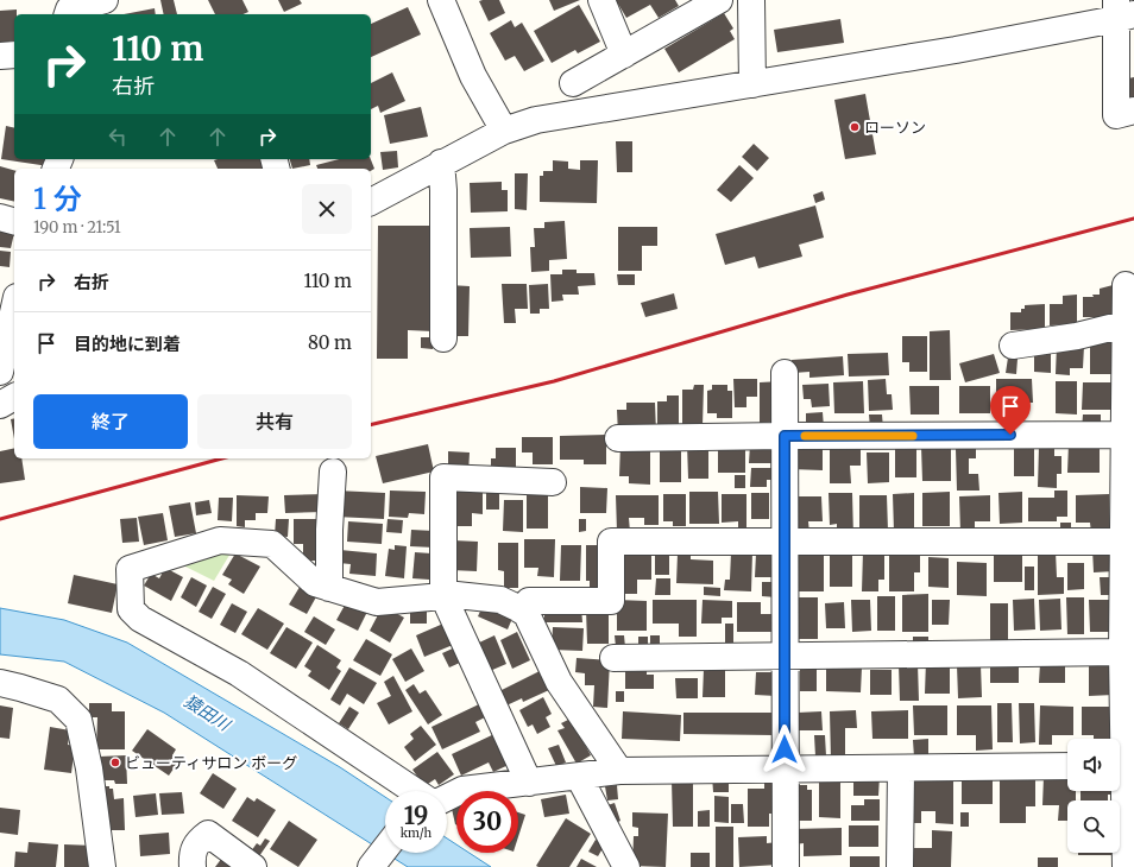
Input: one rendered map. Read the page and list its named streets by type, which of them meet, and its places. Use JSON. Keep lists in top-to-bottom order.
{
  "water": ["猿田川"],
  "places": ["ローソン", "ビューティサロン ボーグ"],
  "page": {
    "turn": ["110 m", "右折"],
    "heading": ["1 分", "190 m · 21:51"],
    "list": [
      {
        "name": "右折",
        "value": "110 m"
      },
      {
        "name": "目的地に到着",
        "value": "80 m"
      }
    ],
    "buttons": ["終了", "共有"],
    "speed": "19 km/h",
    "limit": "30"
  }
}
